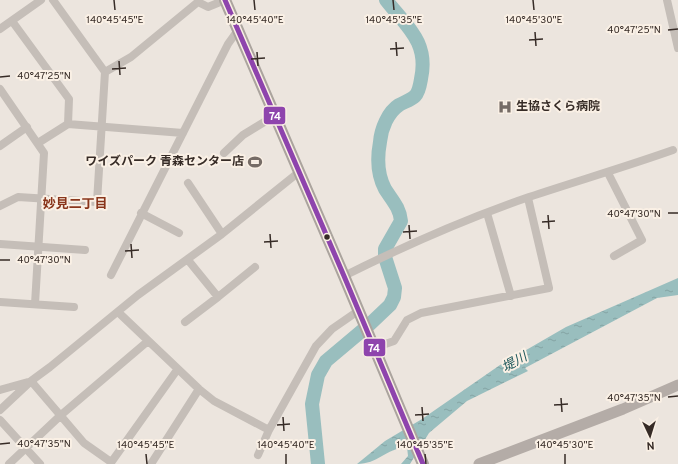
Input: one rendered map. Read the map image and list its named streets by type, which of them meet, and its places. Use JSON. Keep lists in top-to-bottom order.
{
  "districts": ["妙見二丁目"],
  "water": ["堤川"],
  "places": {
    "hospital": ["生協さくら病院"],
    "sports": ["ワイズパーク 青森センター店"]
  },
  "lines": ["transit line 74"],
  "north": "bottom",
  "coordinates": [
    "140°45'45\"E",
    "140°45'40\"E",
    "140°45'35\"E",
    "140°45'30\"E",
    "40°47'25\"N",
    "40°47'30\"N",
    "40°47'35\"N"
  ]
}
